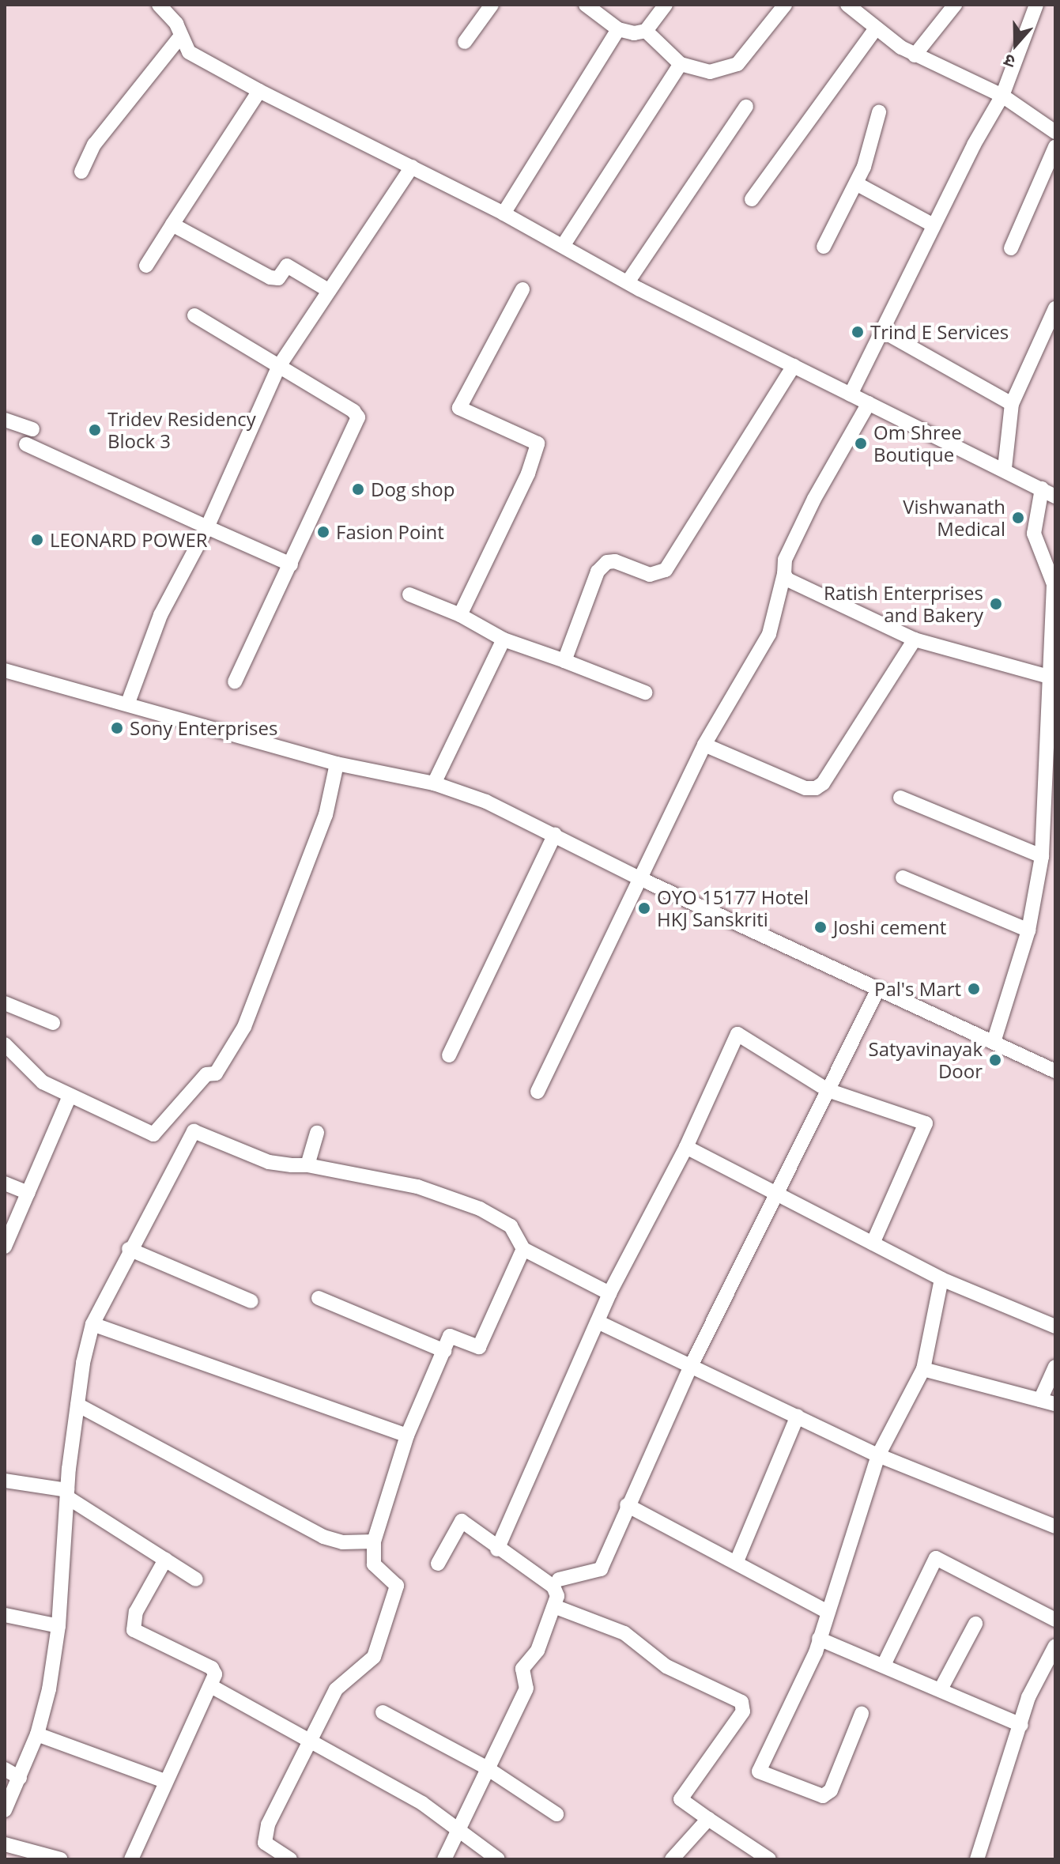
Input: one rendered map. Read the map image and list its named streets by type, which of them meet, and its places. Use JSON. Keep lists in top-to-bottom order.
{
  "places": [
    "Trind E Services",
    "Tridev Residency Block 3",
    "Om Shree Boutique",
    "Dog shop",
    "Vishwanath Medical",
    "Fasion Point",
    "LEONARD POWER",
    "Ratish Enterprises and Bakery",
    "Sony Enterprises",
    "OYO 15177 Hotel HKJ Sanskriti",
    "Joshi cement",
    "Pal's Mart",
    "Satyavinayak Door"
  ],
  "north": "bottom"
}
